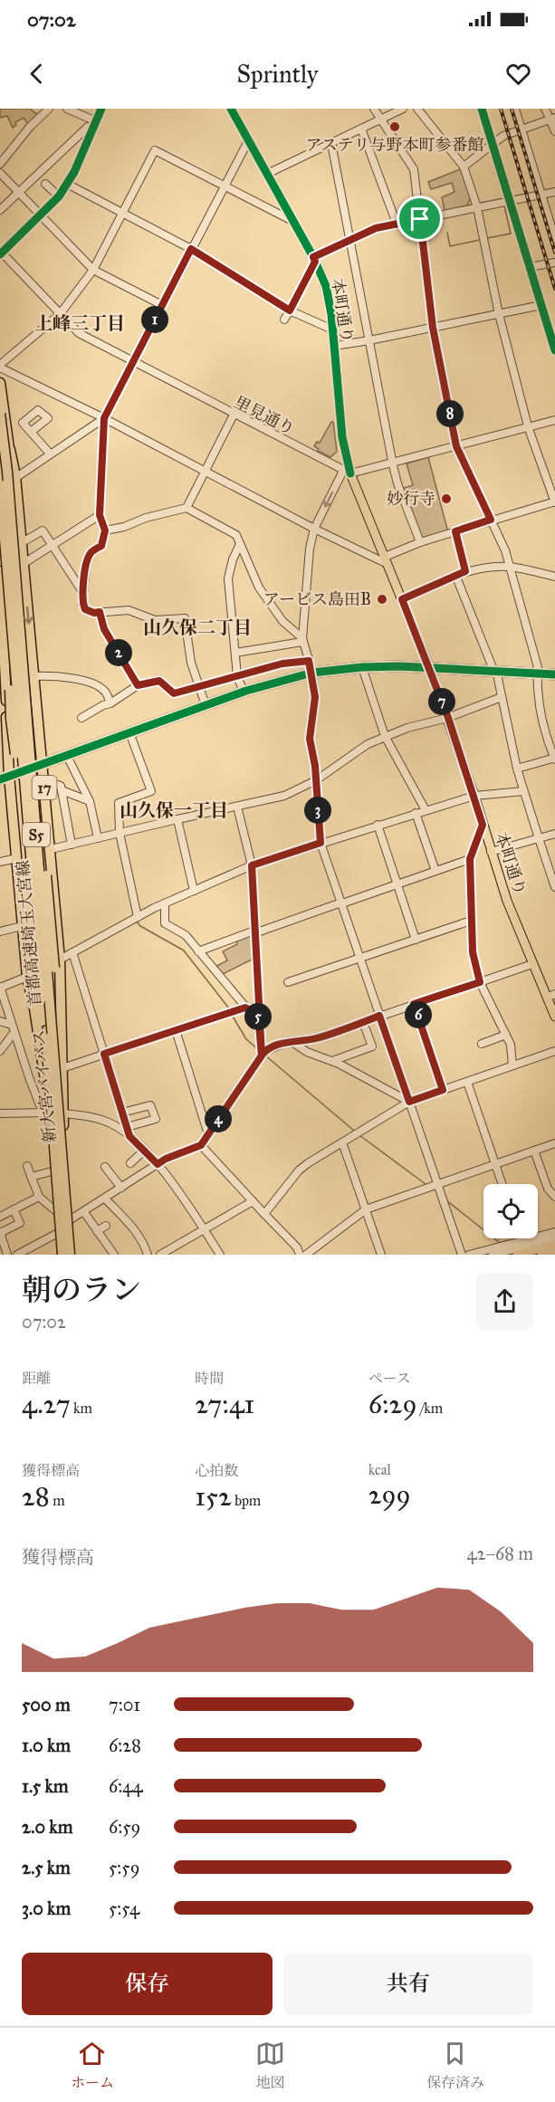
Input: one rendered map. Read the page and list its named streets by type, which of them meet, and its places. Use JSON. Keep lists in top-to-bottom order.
{
  "streets": {
    "highway": [
      "17",
      "S5",
      "首都高速埼玉大宮線",
      "新大宮バイパス"
    ],
    "main road": ["本町通り"],
    "street": ["里見通り"]
  },
  "crossings": [
    ["本町通り", "里見通り"],
    ["17", "首都高速埼玉大宮線"],
    ["17", "新大宮バイパス"],
    ["首都高速埼玉大宮線", "新大宮バイパス"]
  ],
  "districts": ["上峰三丁目", "山久保二丁目", "山久保一丁目"],
  "places": ["アステリ与野本町参番館", "妙行寺", "アービス島田B"],
  "page": {
    "status": "07:02",
    "header": "Sprintly",
    "pins": [
      "1",
      "8",
      "2",
      "7",
      "3",
      "6",
      "5",
      "4"
    ],
    "heading": ["朝のラン", "07:02"],
    "stats": [
      ["距離", "4.27 km"],
      ["時間", "27:41"],
      ["ペース", "6:29 /km"],
      ["獲得標高", "28 m"],
      ["心拍数", "152 bpm"],
      ["kcal", "299"]
    ],
    "chart": ["獲得標高", "42–68 m"],
    "list": [
      {
        "name": "500 m",
        "note": "7:01"
      },
      {
        "name": "1.0 km",
        "note": "6:28"
      },
      {
        "name": "1.5 km",
        "note": "6:44"
      },
      {
        "name": "2.0 km",
        "note": "6:59"
      },
      {
        "name": "2.5 km",
        "note": "5:59"
      },
      {
        "name": "3.0 km",
        "note": "5:54"
      }
    ],
    "buttons": ["保存", "共有"],
    "tabs": ["ホーム", "地図", "保存済み"]
  }
}
